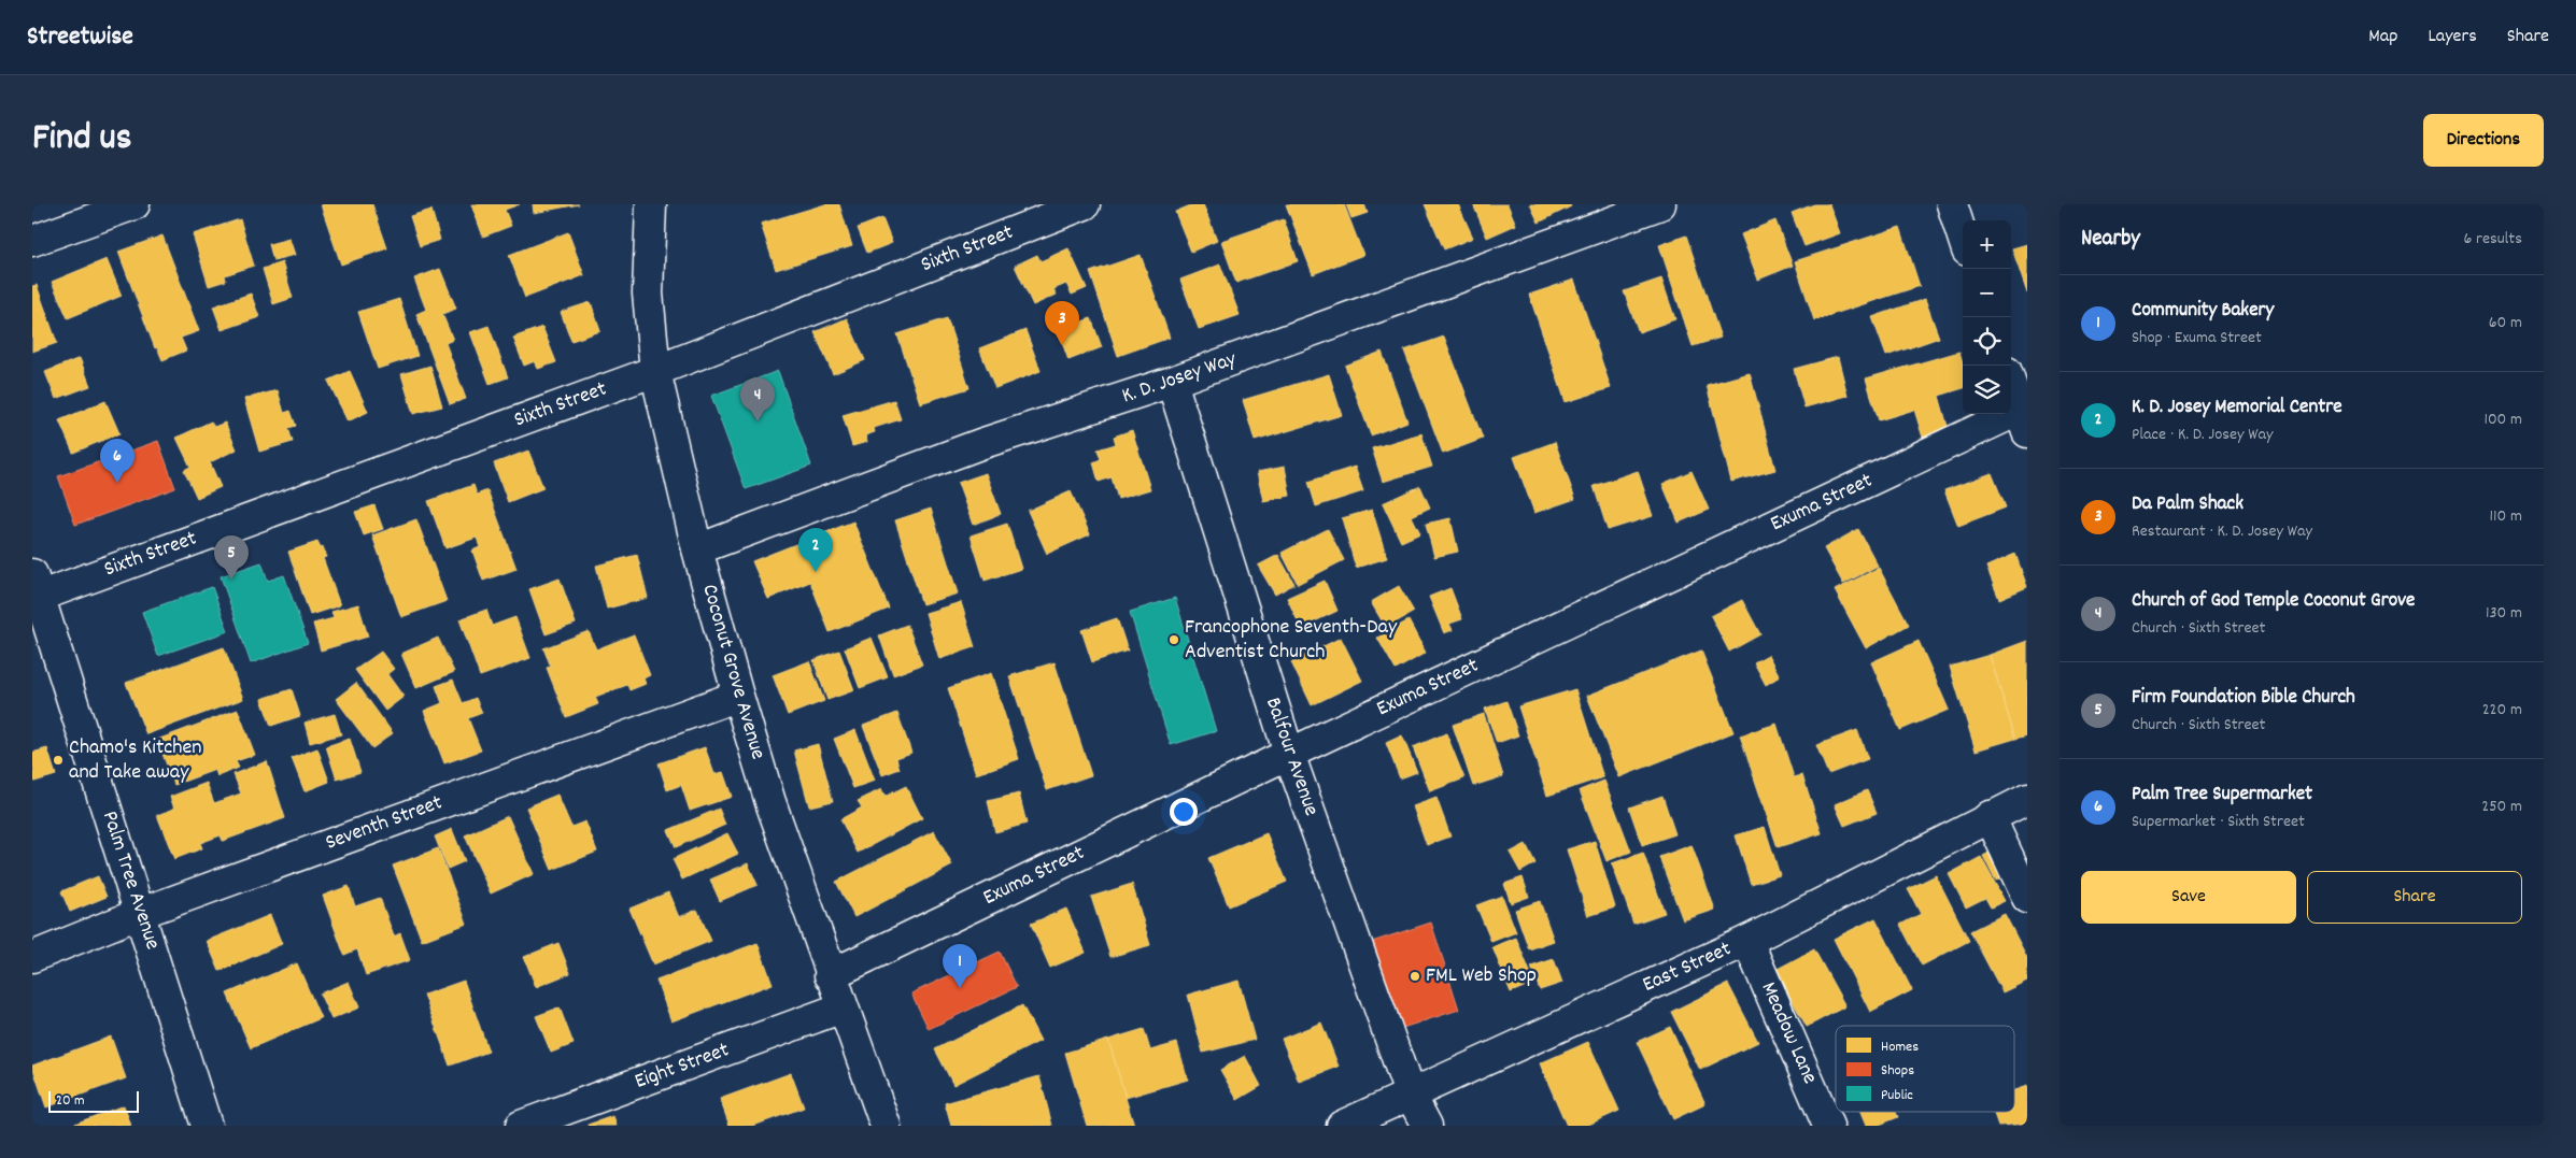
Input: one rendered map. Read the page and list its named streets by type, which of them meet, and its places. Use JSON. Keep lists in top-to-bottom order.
{
  "streets": {
    "street": [
      "Sixth Street",
      "K. D. Josey Way",
      "Exuma Street",
      "Coconut Grove Avenue",
      "Balfour Avenue",
      "Seventh Street",
      "Palm Tree Avenue",
      "East Street",
      "Meadow Lane",
      "Eight Street"
    ]
  },
  "crossings": [
    ["Sixth Street", "Coconut Grove Avenue"],
    ["Sixth Street", "Palm Tree Avenue"],
    ["K. D. Josey Way", "Coconut Grove Avenue"],
    ["K. D. Josey Way", "Balfour Avenue"],
    ["Exuma Street", "Coconut Grove Avenue"],
    ["Exuma Street", "Balfour Avenue"],
    ["Coconut Grove Avenue", "Seventh Street"],
    ["Coconut Grove Avenue", "Eight Street"],
    ["Balfour Avenue", "East Street"],
    ["Seventh Street", "Palm Tree Avenue"],
    ["East Street", "Meadow Lane"]
  ],
  "places": ["Francophone Seventh-Day Adventist Church", "Chamo's Kitchen and Take away", "FML Web Shop"],
  "legend": ["Homes", "Shops", "Public"],
  "scale_bar": "20 m",
  "page": {
    "header": "Streetwise",
    "nav": ["Map", "Layers", "Share"],
    "title": "Find us",
    "buttons": [
      "Directions",
      ["Save", "Share"]
    ],
    "heading": ["Nearby", "6 results"],
    "map_buttons": ["+", "−"],
    "list": [
      {
        "mark": "1",
        "name": "Community Bakery",
        "note": "Shop · Exuma Street",
        "value": "60 m"
      },
      {
        "mark": "2",
        "name": "K. D. Josey Memorial Centre",
        "note": "Place · K. D. Josey Way",
        "value": "100 m"
      },
      {
        "mark": "3",
        "name": "Da Palm Shack",
        "note": "Restaurant · K. D. Josey Way",
        "value": "110 m"
      },
      {
        "mark": "4",
        "name": "Church of God Temple Coconut Grove",
        "note": "Church · Sixth Street",
        "value": "130 m"
      },
      {
        "mark": "5",
        "name": "Firm Foundation Bible Church",
        "note": "Church · Sixth Street",
        "value": "220 m"
      },
      {
        "mark": "6",
        "name": "Palm Tree Supermarket",
        "note": "Supermarket · Sixth Street",
        "value": "250 m"
      }
    ],
    "pins": [
      "3",
      "4",
      "6",
      "2",
      "5",
      "1"
    ],
    "scale": "20 m"
  }
}
